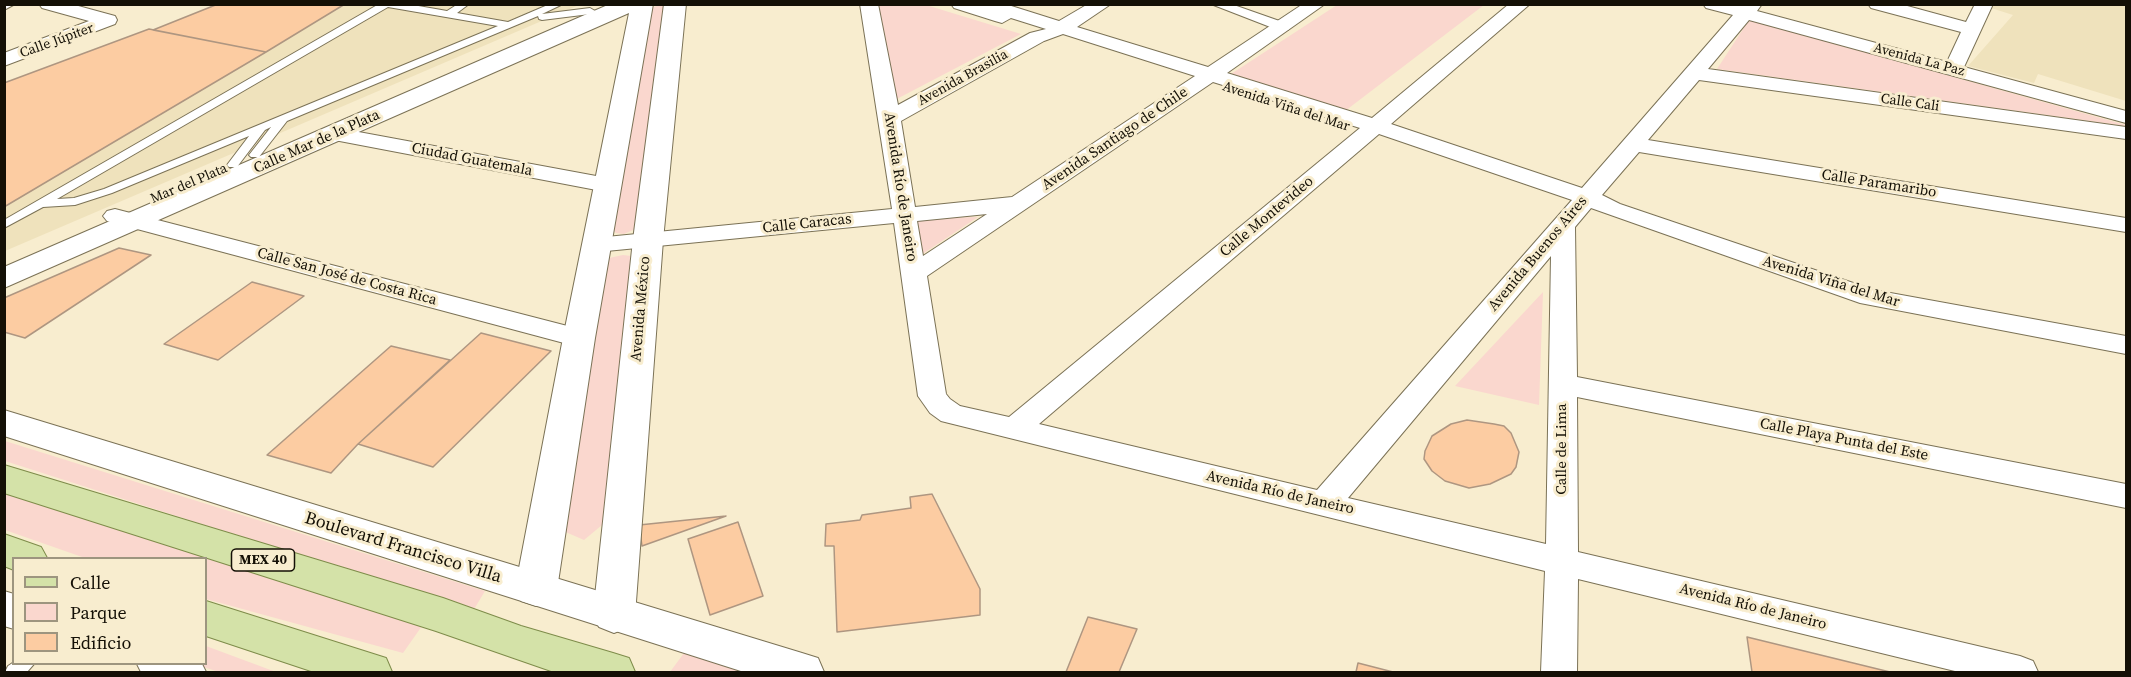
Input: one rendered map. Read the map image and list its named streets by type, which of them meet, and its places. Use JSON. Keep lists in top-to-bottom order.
{
  "streets": {
    "main road": [
      "Calle Mar de la Plata",
      "Mar del Plata",
      "Avenida México",
      "Boulevard Francisco Villa",
      "MEX 40"
    ],
    "street": [
      "Calle Júpiter",
      "Avenida La Paz",
      "Avenida Brasilia",
      "Calle Cali",
      "Avenida Viña del Mar",
      "Avenida Santiago de Chile",
      "Ciudad Guatemala",
      "Calle Paramaribo",
      "Avenida Río de Janeiro",
      "Calle Montevideo",
      "Calle Caracas",
      "Avenida Buenos Aires",
      "Calle San José de Costa Rica",
      "Calle Playa Punta del Este",
      "Calle de Lima"
    ]
  },
  "crossings": [
    ["Avenida La Paz", "Avenida Buenos Aires"],
    ["Avenida Brasilia", "Avenida Viña del Mar"],
    ["Avenida Brasilia", "Avenida Río de Janeiro"],
    ["Calle Cali", "Avenida Buenos Aires"],
    ["Avenida Viña del Mar", "Avenida Santiago de Chile"],
    ["Avenida Viña del Mar", "Calle Montevideo"],
    ["Avenida Viña del Mar", "Avenida Buenos Aires"],
    ["Avenida Viña del Mar", "Calle de Lima"],
    ["Avenida Santiago de Chile", "Avenida Río de Janeiro"],
    ["Avenida Santiago de Chile", "Calle Caracas"],
    ["Calle Mar de la Plata", "Ciudad Guatemala"],
    ["Calle Mar de la Plata", "Mar del Plata"],
    ["Calle Mar de la Plata", "Calle San José de Costa Rica"],
    ["Mar del Plata", "Calle San José de Costa Rica"],
    ["Calle Paramaribo", "Avenida Buenos Aires"],
    ["Avenida Río de Janeiro", "Calle Montevideo"],
    ["Avenida Río de Janeiro", "Calle Caracas"],
    ["Avenida Río de Janeiro", "Avenida Buenos Aires"],
    ["Avenida Río de Janeiro", "Calle de Lima"],
    ["Calle Caracas", "Avenida México"],
    ["Avenida Buenos Aires", "Calle de Lima"],
    ["Avenida México", "Boulevard Francisco Villa"],
    ["Calle Playa Punta del Este", "Calle de Lima"]
  ],
  "legend": ["Calle", "Parque", "Edificio"]
}
